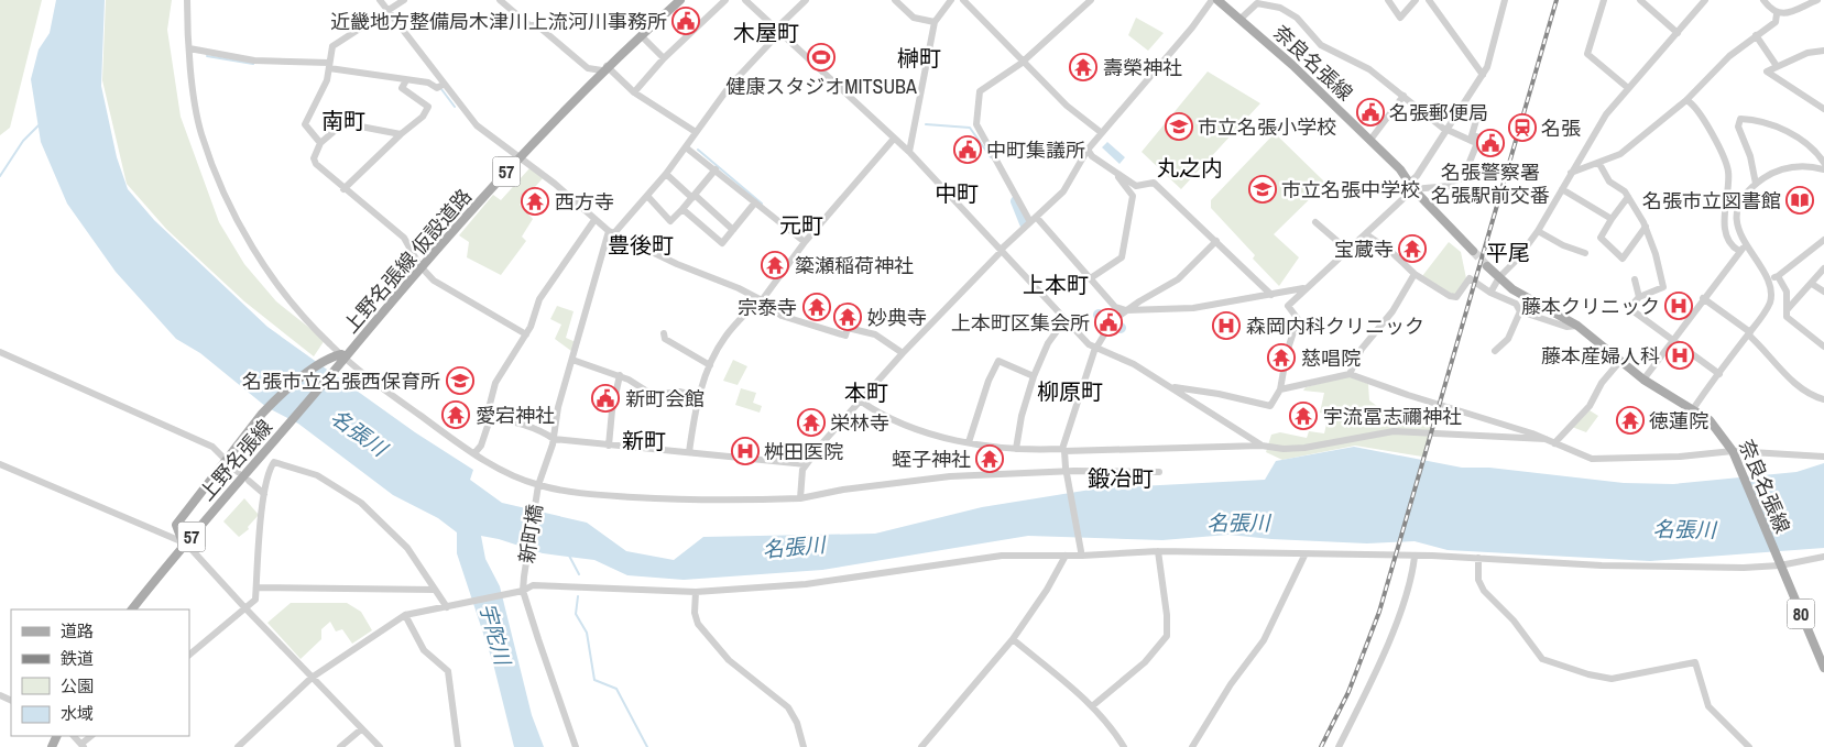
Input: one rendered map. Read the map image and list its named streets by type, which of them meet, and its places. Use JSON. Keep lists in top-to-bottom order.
{
  "streets": {
    "main road": [
      "奈良名張線",
      "57",
      "上野名張線 仮設道路",
      "上野名張線",
      "80"
    ],
    "street": ["新町橋"]
  },
  "crossings": [
    ["上野名張線 仮設道路", "上野名張線"]
  ],
  "districts": [
    "木屋町",
    "榊町",
    "南町",
    "丸之内",
    "中町",
    "元町",
    "豊後町",
    "平尾",
    "上本町",
    "柳原町",
    "本町",
    "新町",
    "鍛冶町"
  ],
  "water": ["名張川", "宇陀川"],
  "places": {
    "public building": [
      "近畿地方整備局木津川上流河川事務所",
      "名張郵便局",
      "名張警察署 名張駅前交番",
      "中町集議所",
      "上本町区集会所",
      "新町会館"
    ],
    "sports": ["健康スタジオMITSUBA"],
    "temple": [
      "壽榮神社",
      "西方寺",
      "宝蔵寺",
      "簗瀬稲荷神社",
      "宗泰寺",
      "妙典寺",
      "慈唱院",
      "愛宕神社",
      "宇流冨志禰神社",
      "徳蓮院",
      "栄林寺",
      "蛭子神社"
    ],
    "school or university": ["市立名張小学校", "市立名張中学校", "名張市立名張西保育所"],
    "station": ["名張"],
    "library": ["名張市立図書館"],
    "hospital": [
      "藤本クリニック",
      "森岡内科クリニック",
      "藤本産婦人科",
      "桝田医院"
    ]
  },
  "legend": [
    "道路",
    "鉄道",
    "公園",
    "水域"
  ]
}
